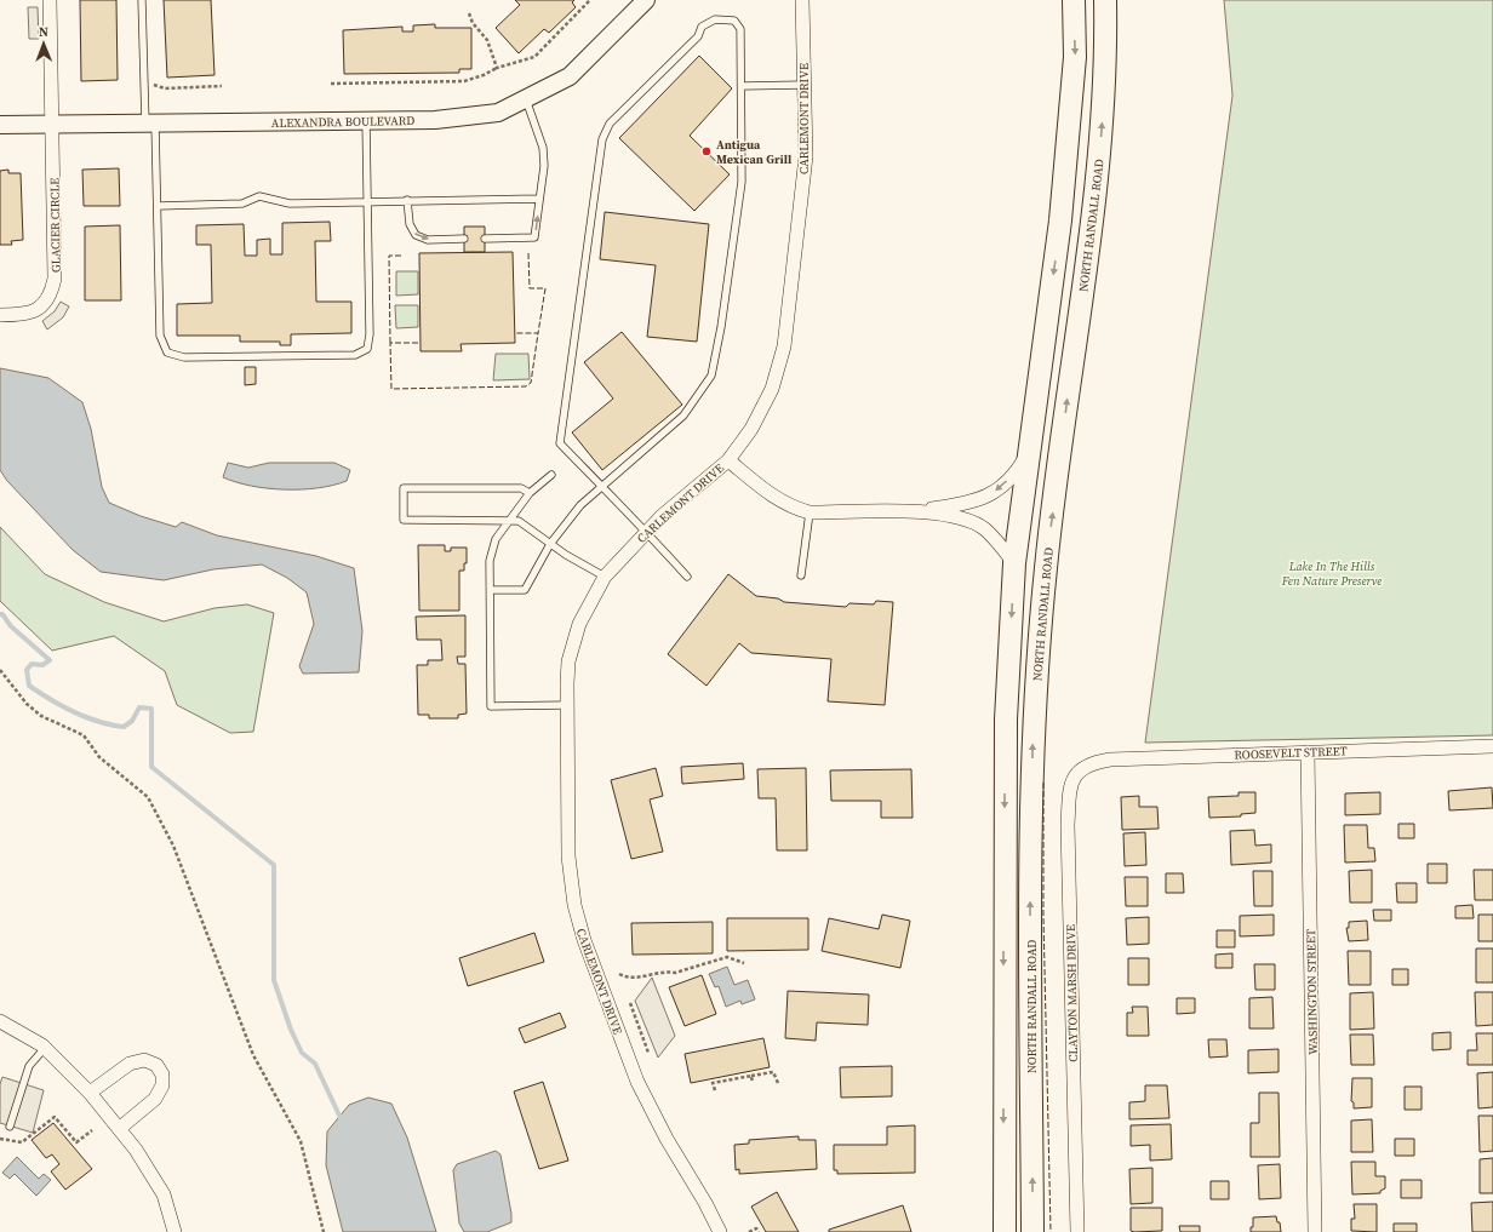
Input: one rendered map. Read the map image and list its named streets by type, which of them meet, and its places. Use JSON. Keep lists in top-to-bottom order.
{
  "streets": {
    "main road": ["NORTH RANDALL ROAD"],
    "street": [
      "CARLEMONT DRIVE",
      "ALEXANDRA BOULEVARD",
      "GLACIER CIRCLE",
      "ROOSEVELT STREET",
      "WASHINGTON STREET",
      "CLAYTON MARSH DRIVE"
    ]
  },
  "crossings": [
    ["ALEXANDRA BOULEVARD", "GLACIER CIRCLE"],
    ["ROOSEVELT STREET", "WASHINGTON STREET"],
    ["ROOSEVELT STREET", "CLAYTON MARSH DRIVE"]
  ],
  "parks": ["Lake In The Hills Fen Nature Preserve"],
  "places": ["Antigua Mexican Grill"],
  "north": "top"
}
